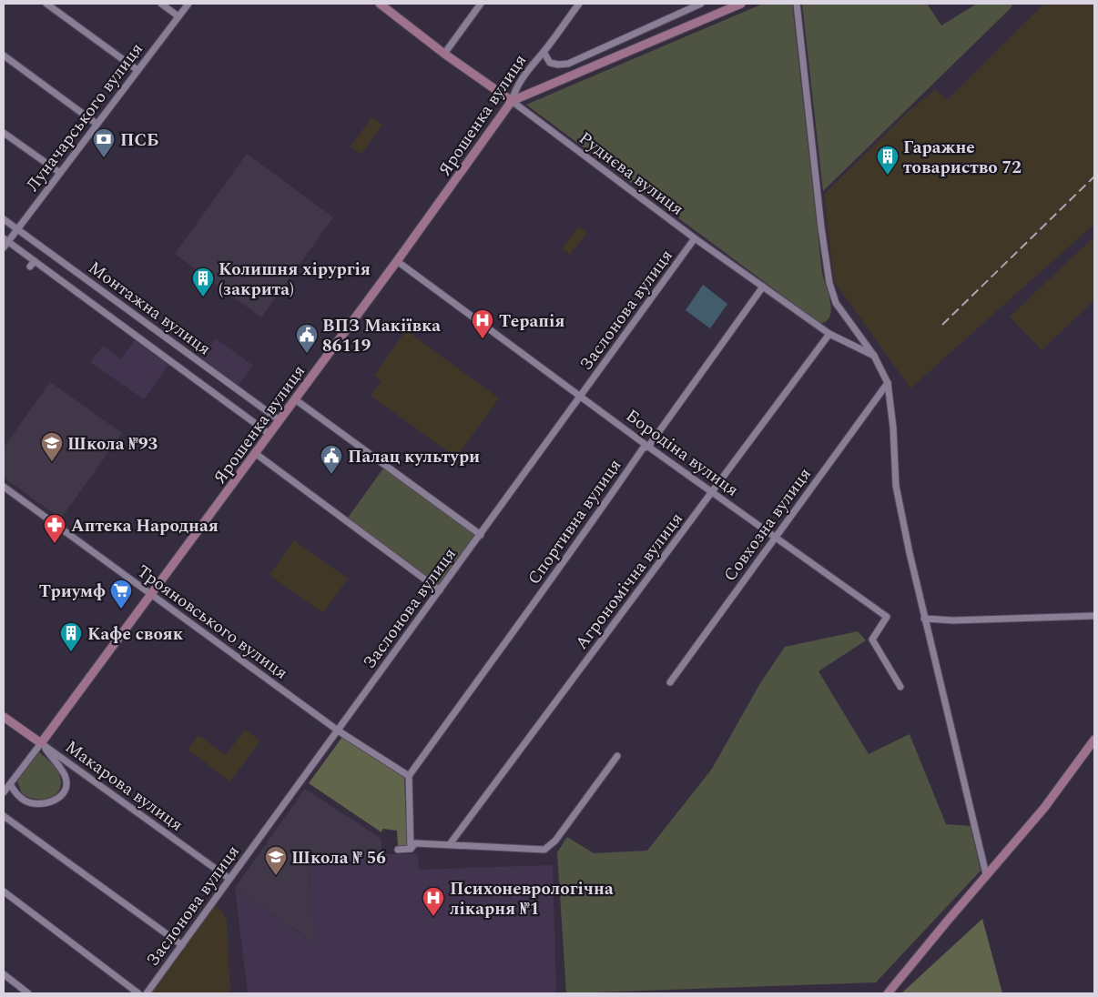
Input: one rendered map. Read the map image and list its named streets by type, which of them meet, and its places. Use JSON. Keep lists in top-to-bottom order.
{
  "streets": {
    "street": [
      "Ярошенка вулиця",
      "Луначарського вулиця",
      "Руднєва вулиця",
      "Монтажна вулиця",
      "Заслонова вулиця",
      "Бородіна вулиця",
      "Спортивна вулиця",
      "Совхозна вулиця",
      "Агрономічна вулиця",
      "Трояновського вулиця",
      "Макарова вулиця"
    ]
  },
  "crossings": [
    ["Ярошенка вулиця", "Руднєва вулиця"],
    ["Ярошенка вулиця", "Монтажна вулиця"],
    ["Ярошенка вулиця", "Бородіна вулиця"],
    ["Ярошенка вулиця", "Трояновського вулиця"],
    ["Ярошенка вулиця", "Макарова вулиця"],
    ["Луначарського вулиця", "Монтажна вулиця"],
    ["Руднєва вулиця", "Заслонова вулиця"],
    ["Руднєва вулиця", "Спортивна вулиця"],
    ["Руднєва вулиця", "Агрономічна вулиця"],
    ["Заслонова вулиця", "Бородіна вулиця"],
    ["Заслонова вулиця", "Трояновського вулиця"],
    ["Заслонова вулиця", "Макарова вулиця"],
    ["Бородіна вулиця", "Спортивна вулиця"],
    ["Бородіна вулиця", "Совхозна вулиця"],
    ["Бородіна вулиця", "Агрономічна вулиця"],
    ["Спортивна вулиця", "Трояновського вулиця"]
  ],
  "places": {
    "bank": ["ПСБ"],
    "building": ["Гаражне товариство 72", "Колишня хірургія (закрита)", "Кафе свояк"],
    "hospital": ["Терапія", "Психоневрологічна лікарня №1"],
    "public building": ["ВПЗ Макіївка 86119", "Палац культури"],
    "school or university": ["Школа №93", "Школа № 56"],
    "pharmacy": ["Аптека Народная"],
    "supermarket": ["Триумф"]
  }
}
